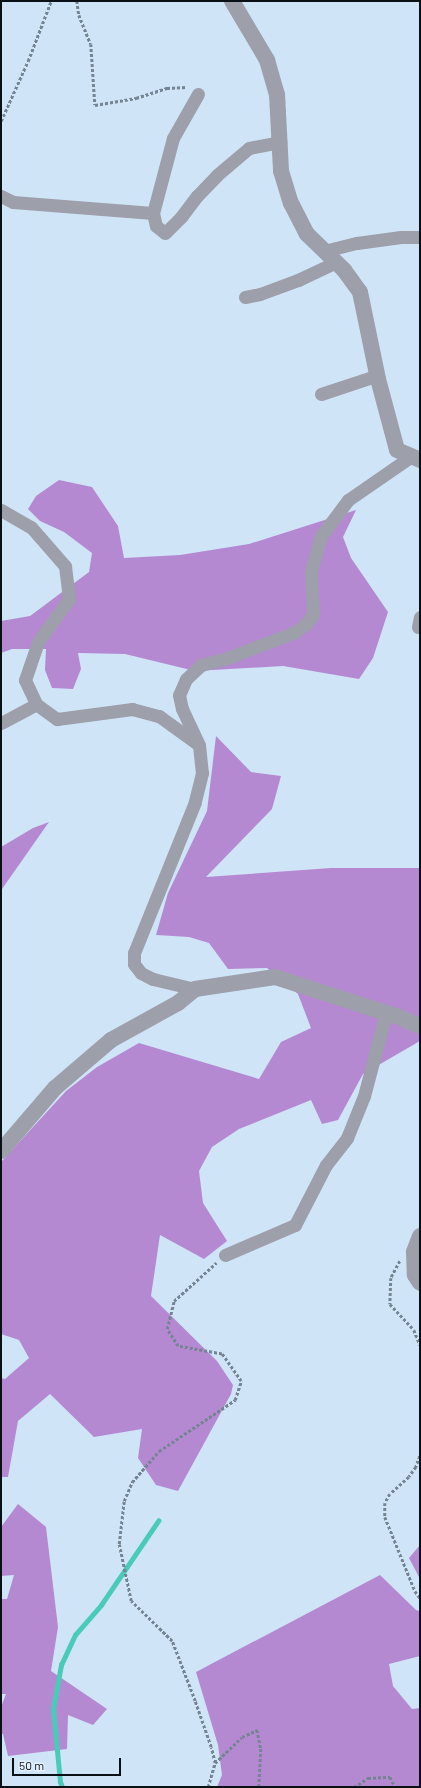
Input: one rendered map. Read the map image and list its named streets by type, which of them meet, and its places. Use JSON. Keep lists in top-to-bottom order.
{
  "scale_bar": "50 m"
}
